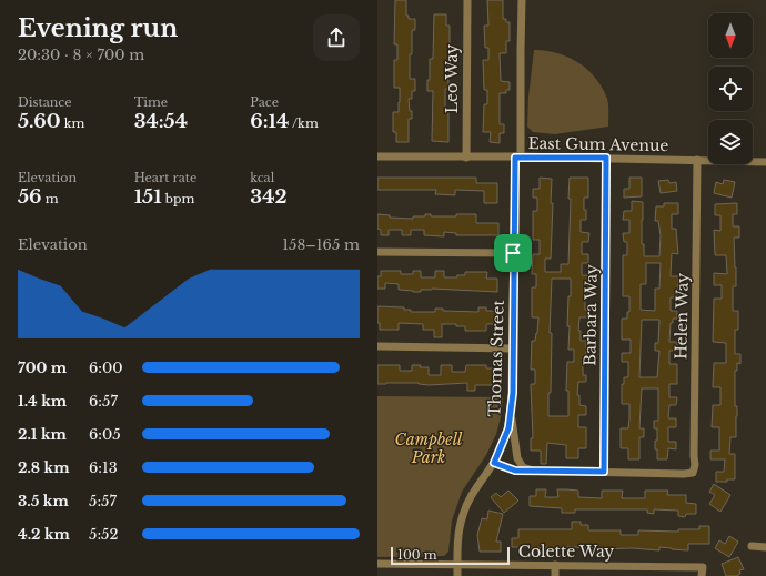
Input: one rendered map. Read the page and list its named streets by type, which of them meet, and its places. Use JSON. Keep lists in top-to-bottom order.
{
  "streets": {
    "street": [
      "Leo Way",
      "East Gum Avenue",
      "Barbara Way",
      "Helen Way",
      "Thomas Street",
      "Colette Way"
    ]
  },
  "crossings": [
    ["Leo Way", "East Gum Avenue"],
    ["East Gum Avenue", "Barbara Way"],
    ["East Gum Avenue", "Helen Way"],
    ["East Gum Avenue", "Thomas Street"],
    ["Barbara Way", "Helen Way"],
    ["Thomas Street", "Colette Way"]
  ],
  "parks": ["Campbell Park"],
  "scale_bar": "100 m",
  "north": "bottom",
  "page": {
    "heading": ["Evening run", "20:30 · 8 × 700 m"],
    "stats": [
      ["Distance", "5.60 km"],
      ["Time", "34:54"],
      ["Pace", "6:14 /km"],
      ["Elevation", "56 m"],
      ["Heart rate", "151 bpm"],
      ["kcal", "342"]
    ],
    "chart": ["Elevation", "158–165 m"],
    "list": [
      {
        "name": "700 m",
        "note": "6:00"
      },
      {
        "name": "1.4 km",
        "note": "6:57"
      },
      {
        "name": "2.1 km",
        "note": "6:05"
      },
      {
        "name": "2.8 km",
        "note": "6:13"
      },
      {
        "name": "3.5 km",
        "note": "5:57"
      },
      {
        "name": "4.2 km",
        "note": "5:52"
      }
    ],
    "scale": "100 m"
  }
}
